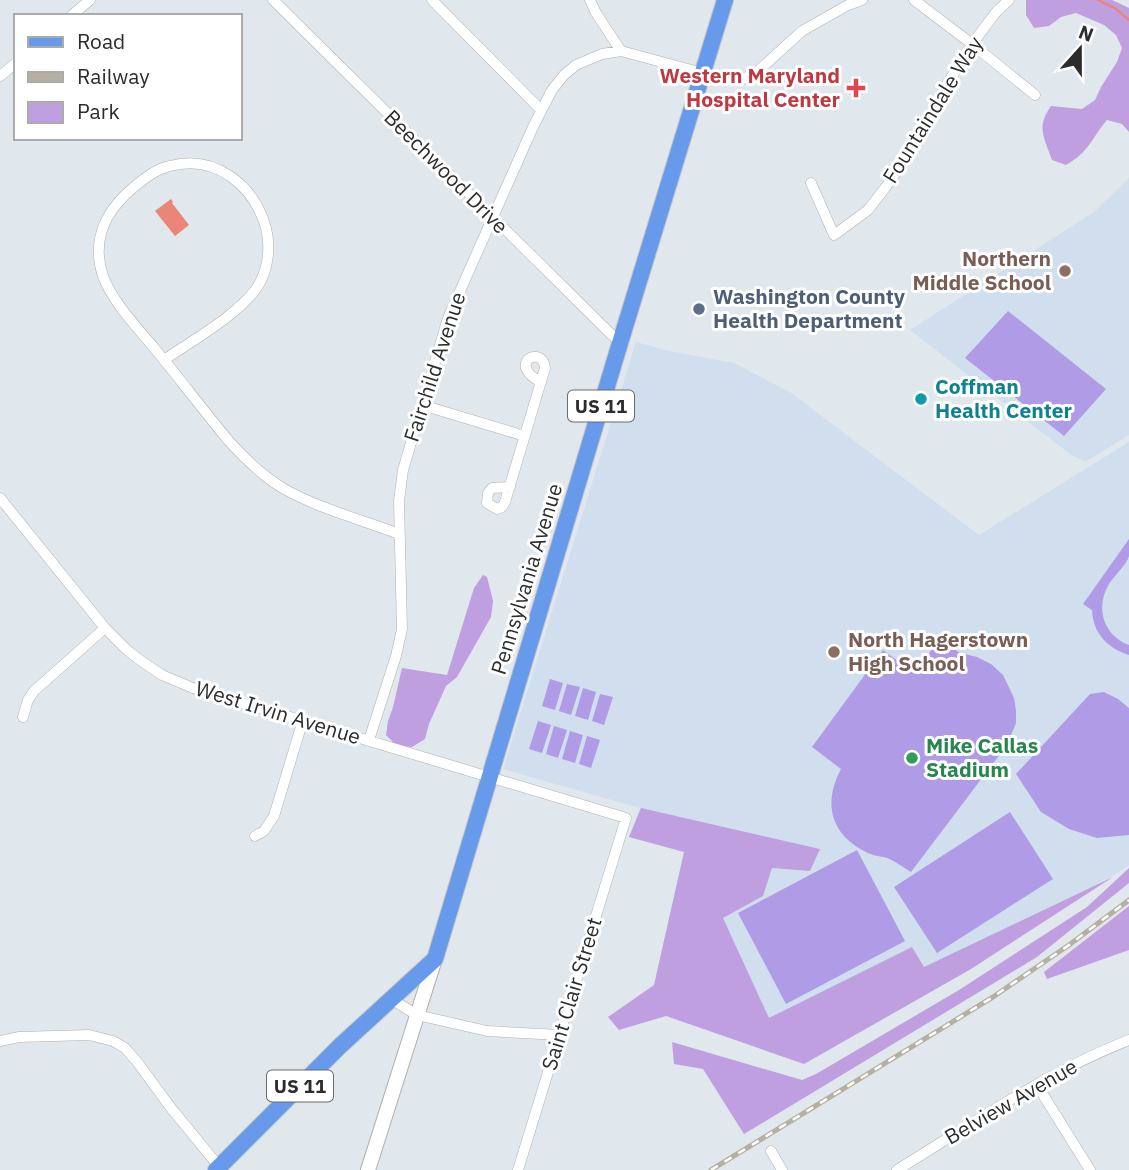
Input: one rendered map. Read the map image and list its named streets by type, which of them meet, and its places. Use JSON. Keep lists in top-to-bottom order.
{
  "streets": {
    "main road": ["US 11", "Pennsylvania Avenue"],
    "street": [
      "Fountaindale Way",
      "Beechwood Drive",
      "Fairchild Avenue",
      "West Irvin Avenue",
      "Saint Clair Street",
      "Belview Avenue"
    ]
  },
  "crossings": [
    ["Beechwood Drive", "Fairchild Avenue"],
    ["Beechwood Drive", "Pennsylvania Avenue"],
    ["Fairchild Avenue", "West Irvin Avenue"],
    ["US 11", "Pennsylvania Avenue"],
    ["Pennsylvania Avenue", "West Irvin Avenue"],
    ["West Irvin Avenue", "Saint Clair Street"]
  ],
  "places": {
    "health": ["Western Maryland Hospital Center"],
    "other": [
      "Northern Middle School",
      "Washington County Health Department",
      "Coffman Health Center",
      "North Hagerstown High School",
      "Mike Callas Stadium"
    ]
  },
  "legend": ["Road", "Railway", "Park"],
  "north": "top"
}
